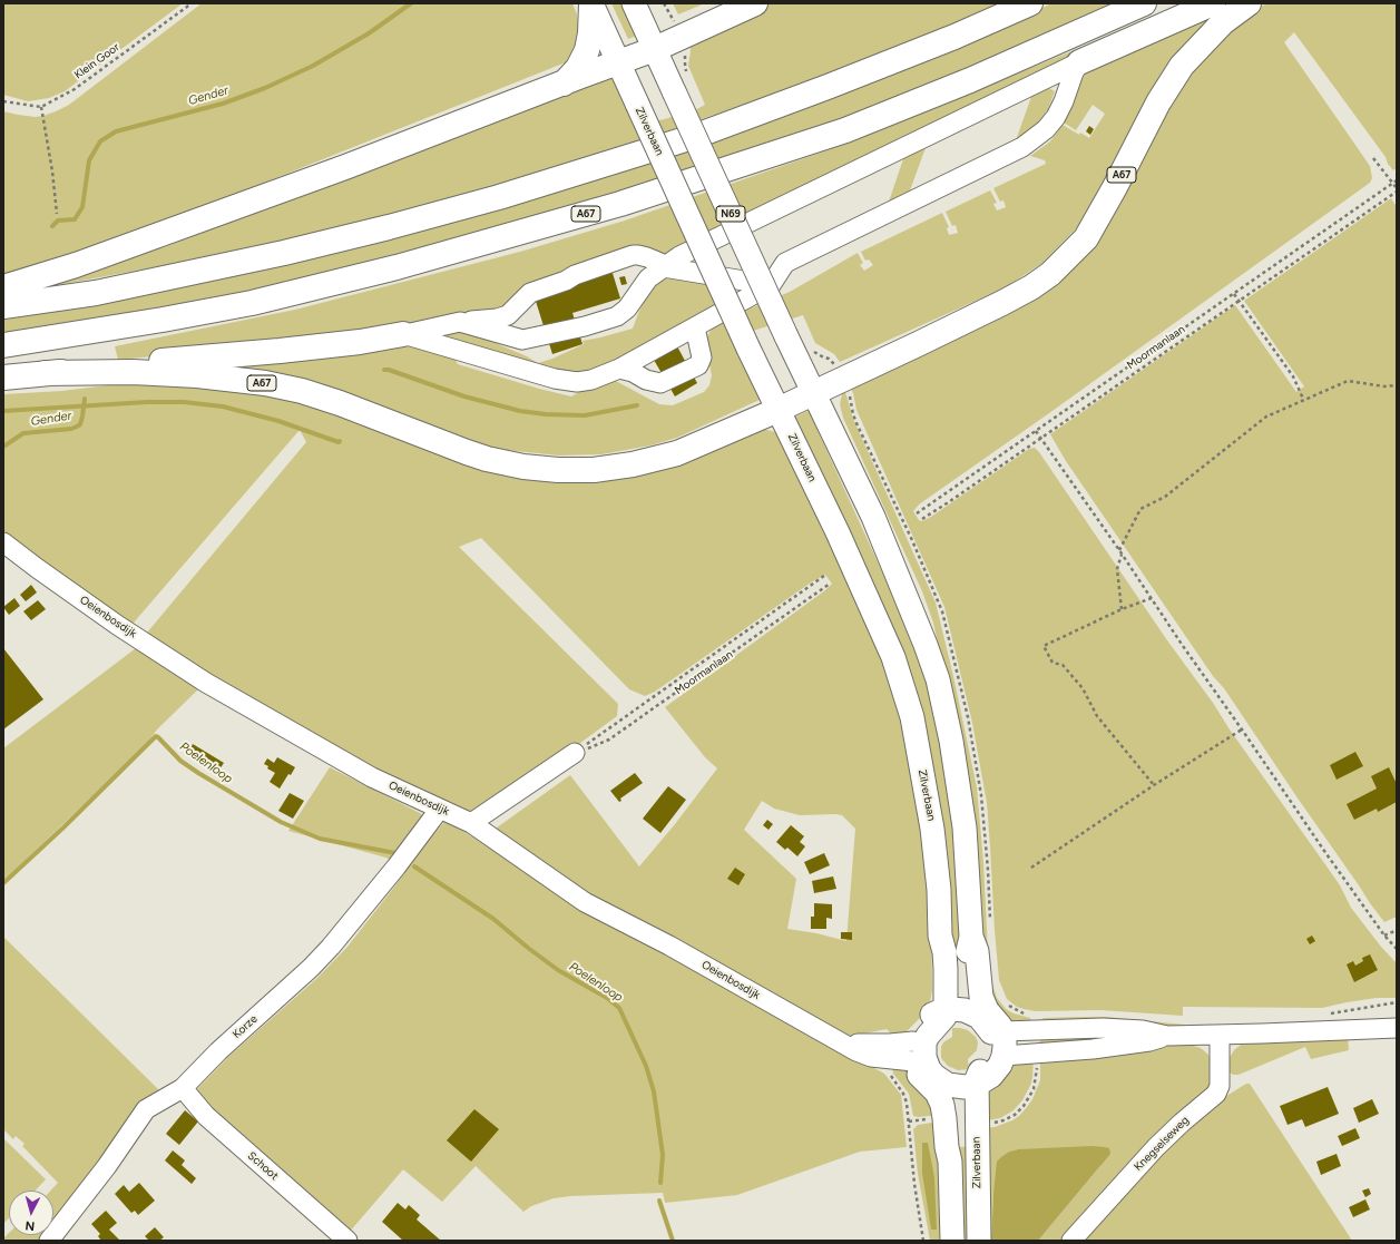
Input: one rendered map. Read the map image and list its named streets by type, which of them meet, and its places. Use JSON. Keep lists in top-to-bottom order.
{
  "streets": {
    "highway": ["A67"],
    "main road": ["Zilverbaan", "N69"],
    "street": [
      "Oeienbosdijk",
      "Korze",
      "Knegselseweg",
      "Schoot"
    ],
    "path": ["Klein Goor", "Moormanlaan"]
  },
  "crossings": [
    ["Zilverbaan", "A67"],
    ["A67", "N69"],
    ["Oeienbosdijk", "Korze"],
    ["Korze", "Schoot"]
  ],
  "water": ["Gender", "Poelenloop"],
  "north": "bottom"
}
